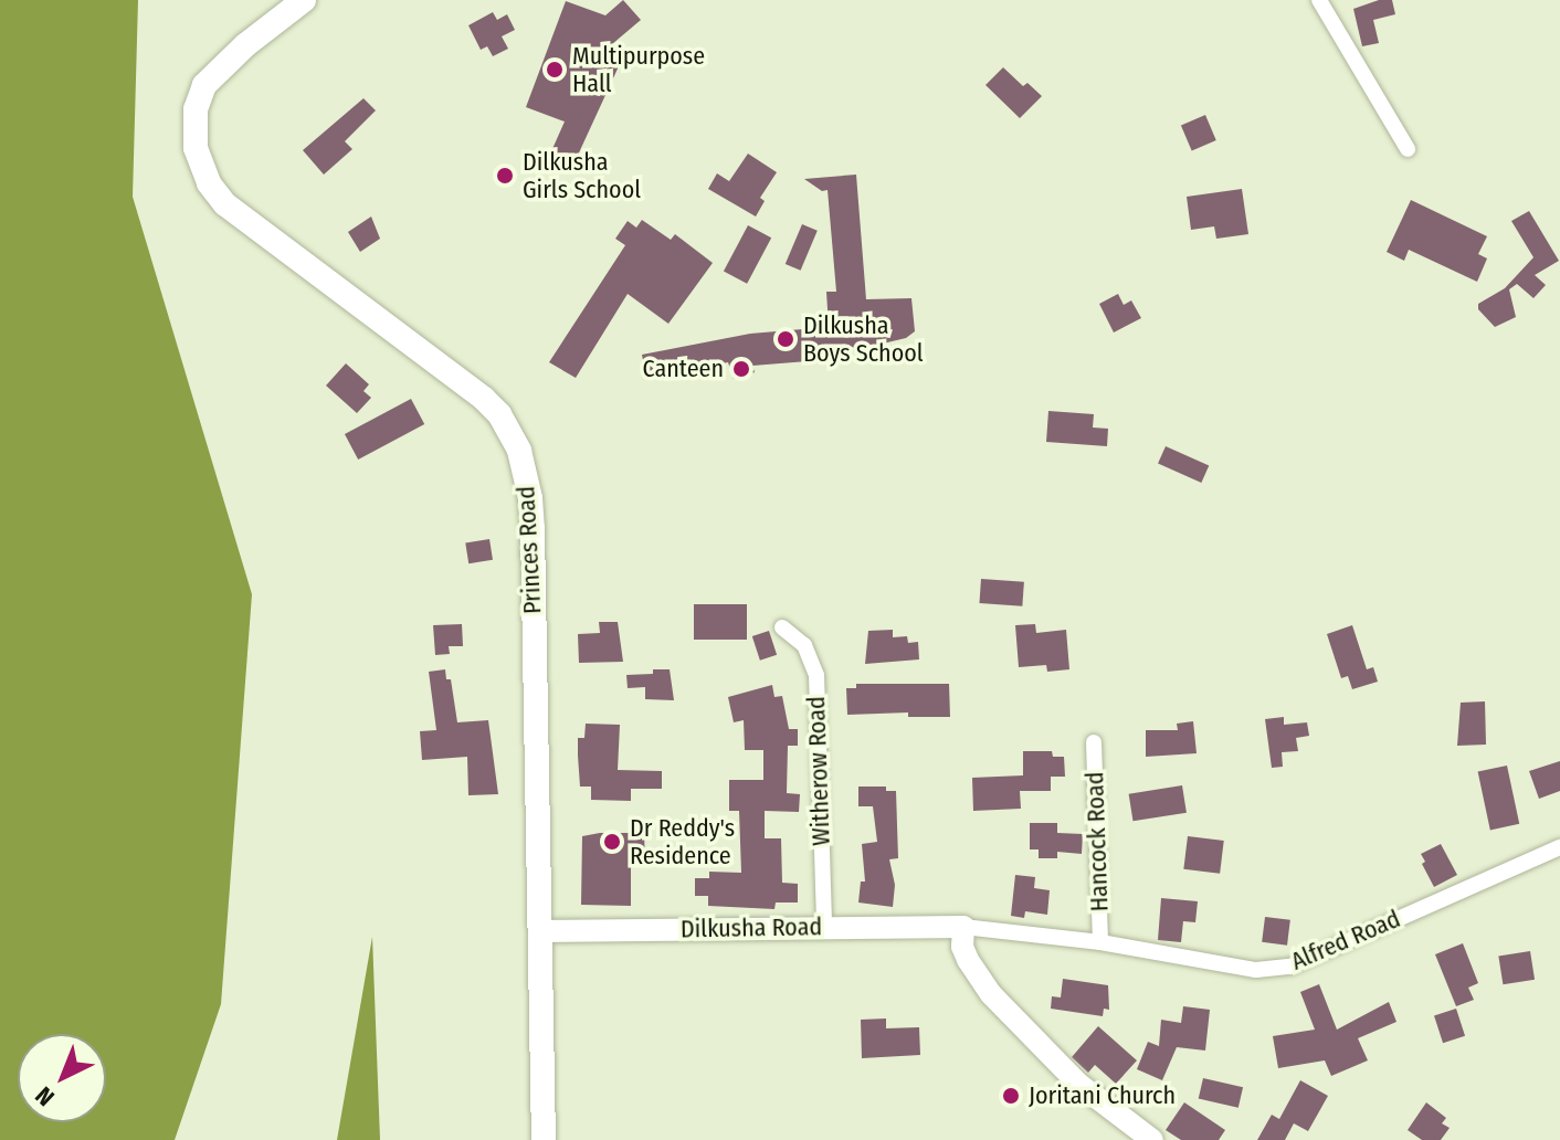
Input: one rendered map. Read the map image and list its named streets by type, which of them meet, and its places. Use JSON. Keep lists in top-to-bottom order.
{
  "streets": {
    "main road": ["Princes Road"],
    "street": [
      "Witherow Road",
      "Hancock Road",
      "Dilkusha Road",
      "Alfred Road"
    ]
  },
  "crossings": [
    ["Princes Road", "Dilkusha Road"],
    ["Witherow Road", "Dilkusha Road"],
    ["Hancock Road", "Alfred Road"],
    ["Dilkusha Road", "Alfred Road"]
  ],
  "places": [
    "Multipurpose Hall",
    "Dilkusha Girls School",
    "Dilkusha Boys School",
    "Canteen",
    "Dr Reddy's Residence",
    "Joritani Church"
  ],
  "north": "bottom left"
}
